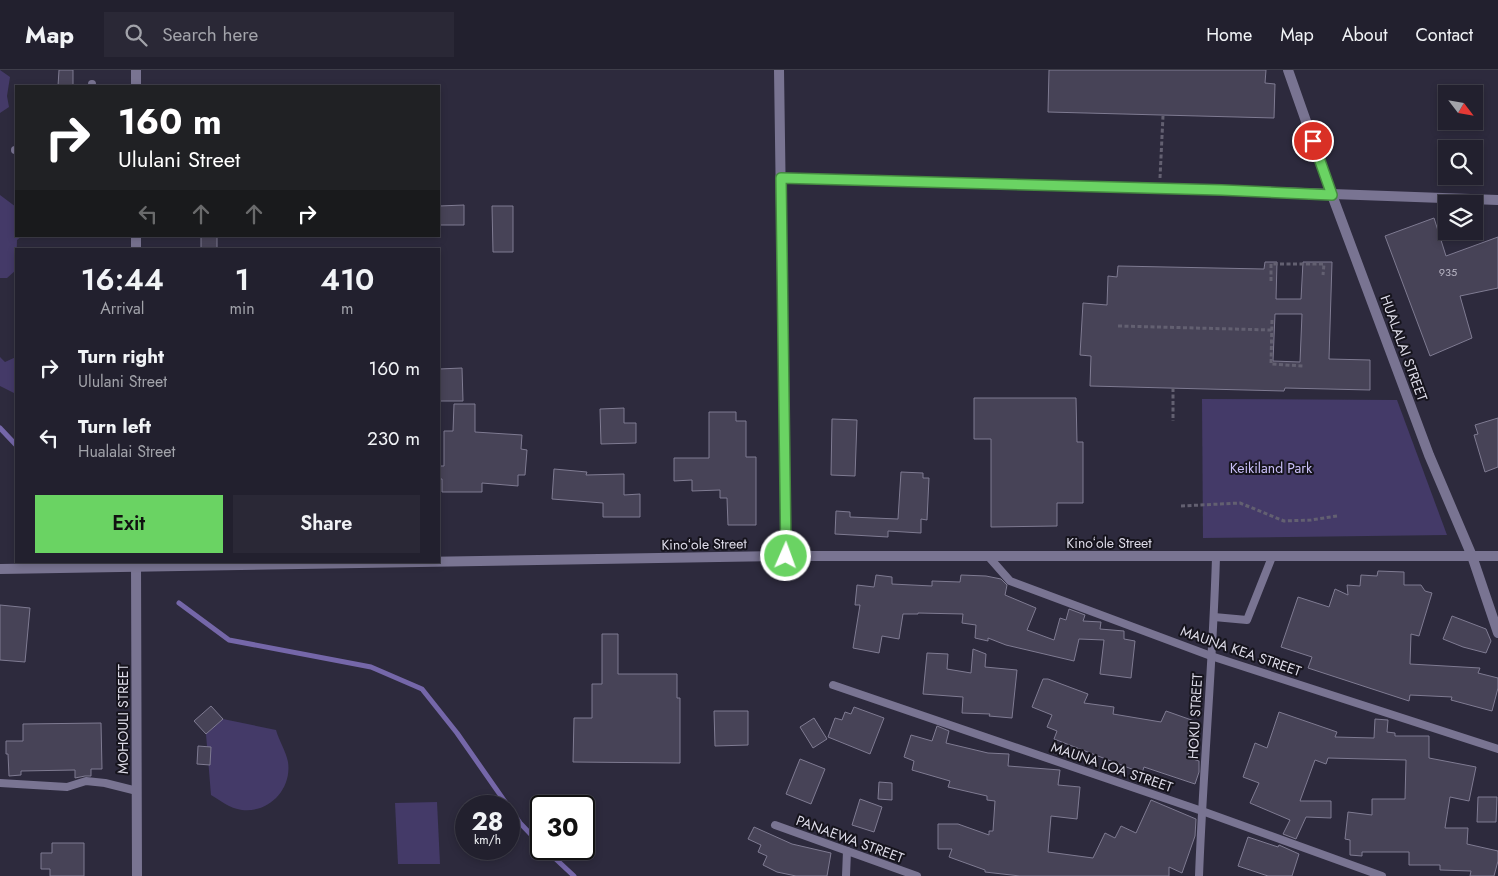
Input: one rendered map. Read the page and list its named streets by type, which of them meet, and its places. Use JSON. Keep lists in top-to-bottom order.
{
  "streets": {
    "street": ["HUALALAI STREET", "Kinoʻole Street", "MOHOULI STREET"],
    "lane": [
      "MAUNA KEA STREET",
      "HOKU STREET",
      "MAUNA LOA STREET",
      "PANAEWA STREET"
    ]
  },
  "crossings": [
    ["HUALALAI STREET", "Kinoʻole Street"],
    ["Kinoʻole Street", "MAUNA KEA STREET"],
    ["Kinoʻole Street", "HOKU STREET"],
    ["Kinoʻole Street", "MOHOULI STREET"],
    ["MAUNA KEA STREET", "HOKU STREET"],
    ["HOKU STREET", "MAUNA LOA STREET"]
  ],
  "parks": ["Keikiland Park"],
  "house_numbers": ["935"],
  "north": "bottom right",
  "page": {
    "header": "Map",
    "search": "Search here",
    "nav": [
      "Home",
      "Map",
      "About",
      "Contact"
    ],
    "turn": ["160 m", "Ululani Street"],
    "eta": [
      "16:44",
      "Arrival",
      "1",
      "min",
      "410",
      "m"
    ],
    "list": [
      {
        "name": "Turn right",
        "note": "Ululani Street",
        "value": "160 m"
      },
      {
        "name": "Turn left",
        "note": "Hualalai Street",
        "value": "230 m"
      }
    ],
    "buttons": ["Exit", "Share"],
    "speed": "28 km/h",
    "limit": "30"
  }
}
